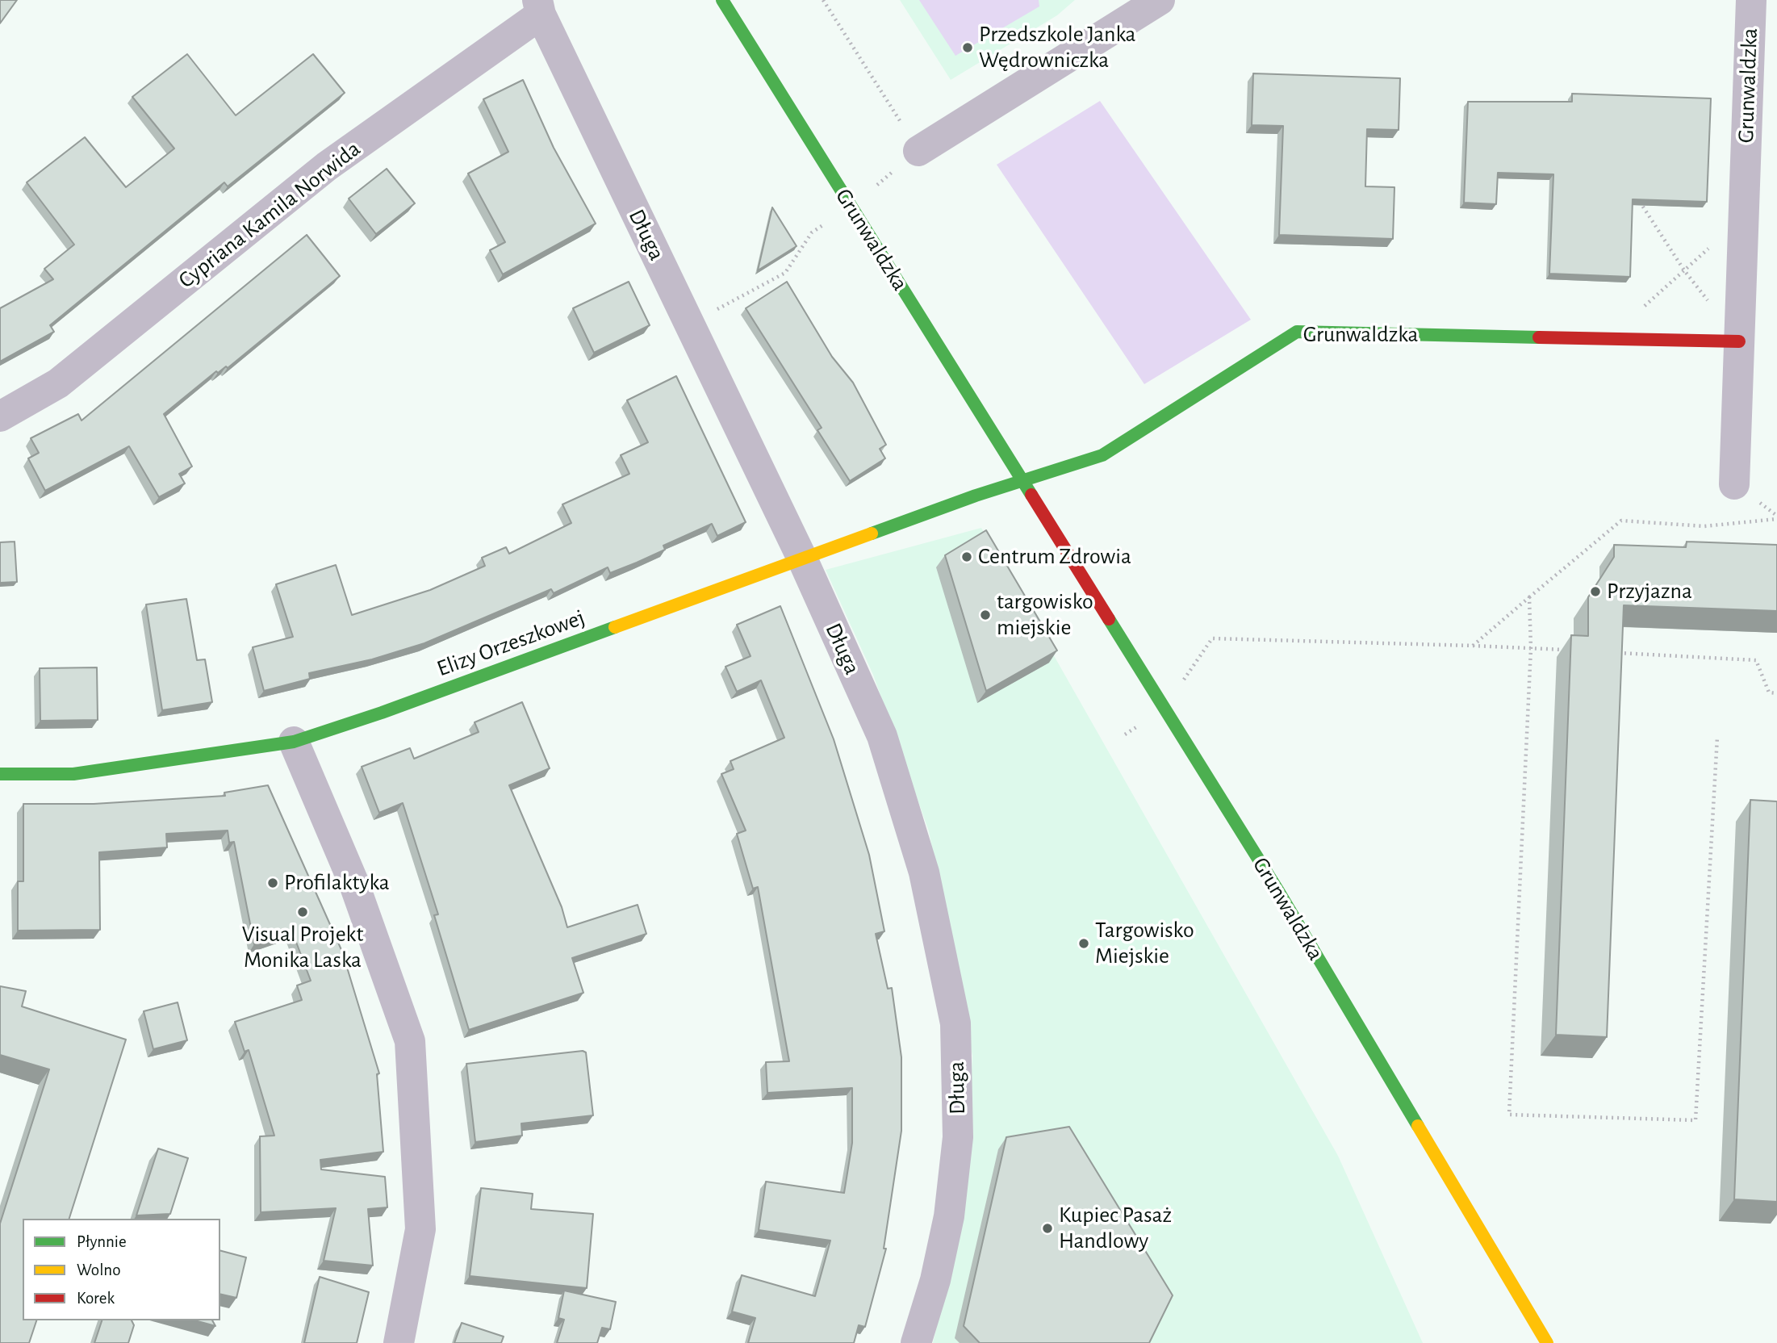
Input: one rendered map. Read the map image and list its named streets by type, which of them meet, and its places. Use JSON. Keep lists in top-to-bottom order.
{
  "streets": {
    "street": [
      "Grunwaldzka",
      "Cypriana Kamila Norwida",
      "Długa",
      "Elizy Orzeszkowej"
    ]
  },
  "crossings": [
    ["Grunwaldzka", "Elizy Orzeszkowej"],
    ["Cypriana Kamila Norwida", "Długa"],
    ["Długa", "Elizy Orzeszkowej"]
  ],
  "places": [
    "Przedszkole Janka Wędrowniczka",
    "Centrum Zdrowia",
    "Przyjazna",
    "targowisko miejskie",
    "Profilaktyka",
    "Visual Projekt Monika Laska",
    "Targowisko Miejskie",
    "Kupiec Pasaż Handlowy"
  ],
  "legend": ["Płynnie", "Wolno", "Korek"]
}
